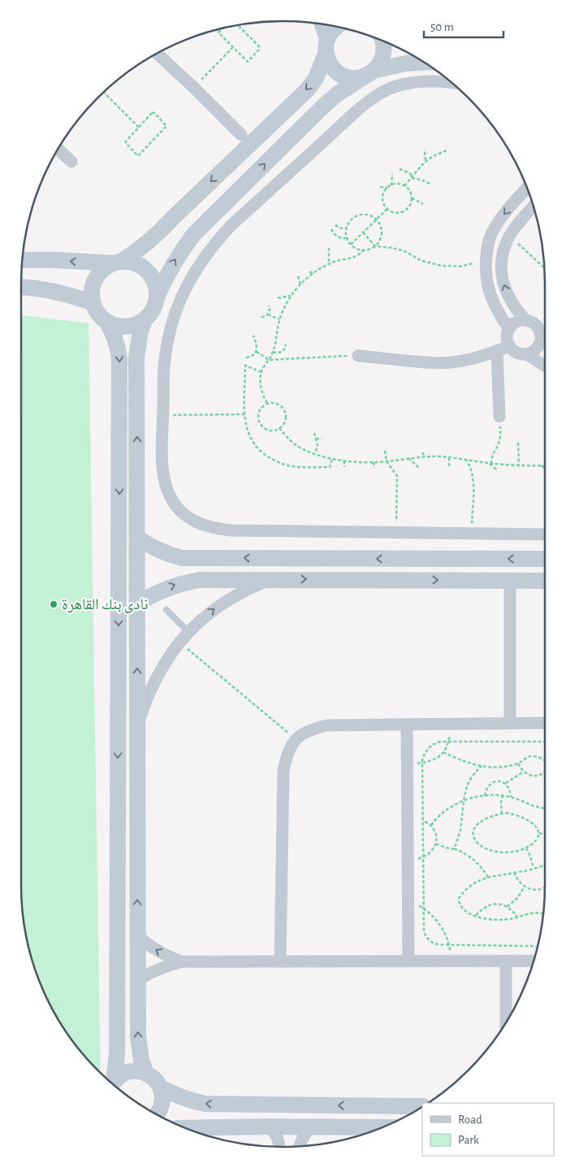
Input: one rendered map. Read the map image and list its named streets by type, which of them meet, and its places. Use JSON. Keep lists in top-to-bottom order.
{
  "places": ["نادى بنك القاهرة"],
  "legend": ["Road", "Park"],
  "scale_bar": "50 m"
}
